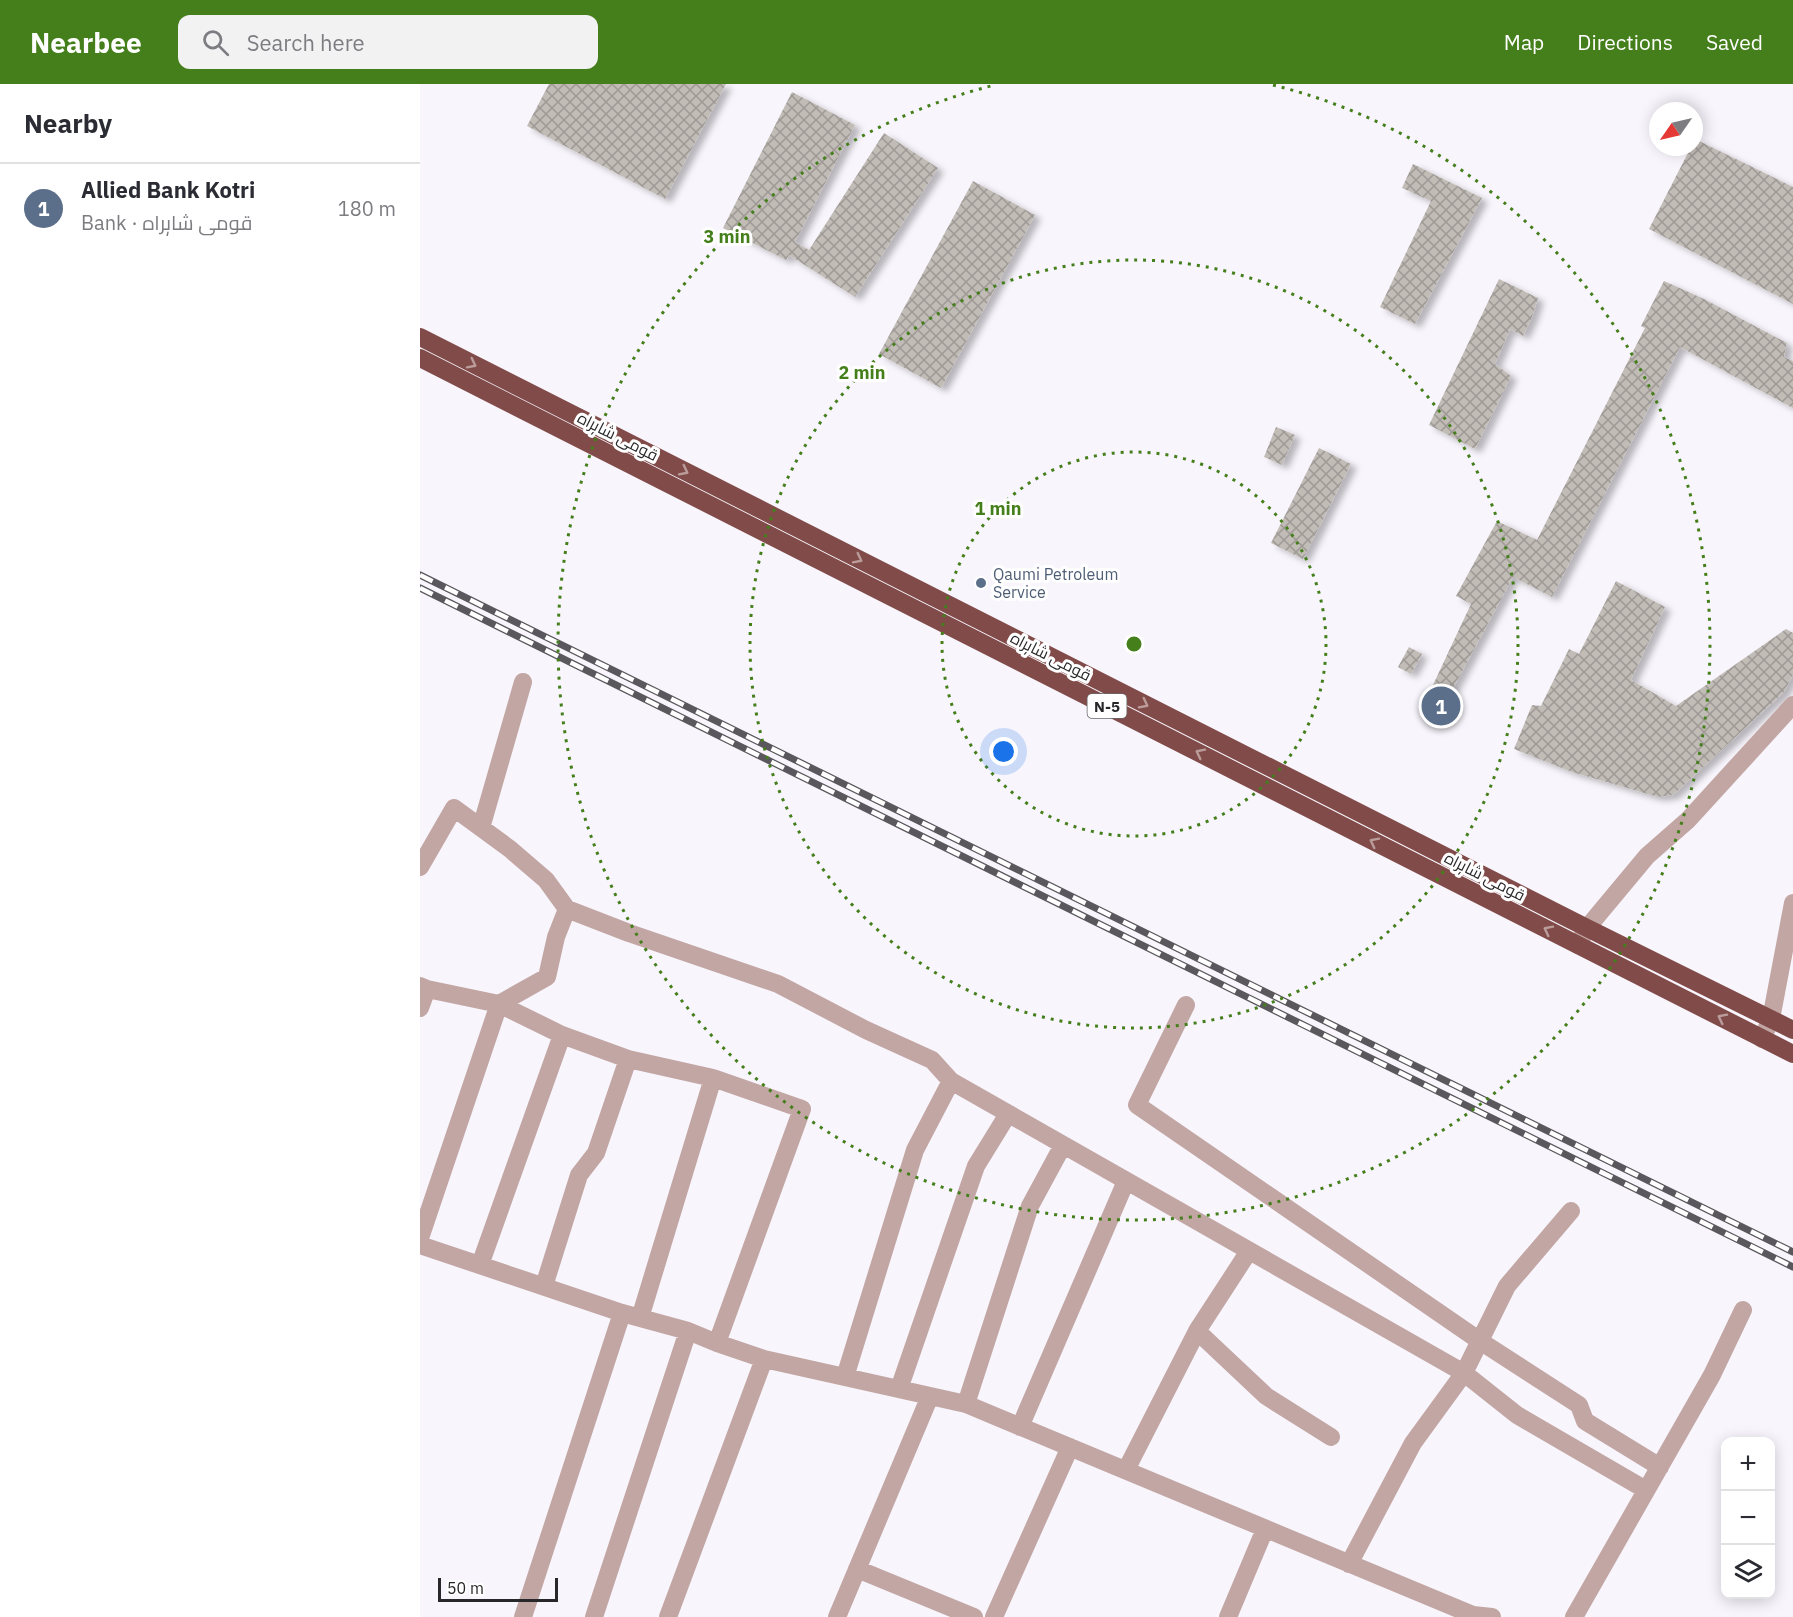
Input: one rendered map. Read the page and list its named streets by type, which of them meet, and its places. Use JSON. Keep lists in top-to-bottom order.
{
  "streets": {
    "highway": ["قومی شاہراہ", "N-5"]
  },
  "places": ["Qaumi Petroleum Service"],
  "scale_bar": "50 m",
  "north": "bottom left",
  "page": {
    "header": "Nearbee",
    "search": "Search here",
    "nav": ["Map", "Directions", "Saved"],
    "heading": "Nearby",
    "list": [
      {
        "mark": "1",
        "name": "Allied Bank Kotri",
        "note": "Bank · قومی شاہراہ",
        "value": "180 m"
      }
    ],
    "pins": "1",
    "map_buttons": ["+", "−"],
    "scale": "50 m"
  },
  "rings": ["3 min", "2 min", "1 min"]
}
